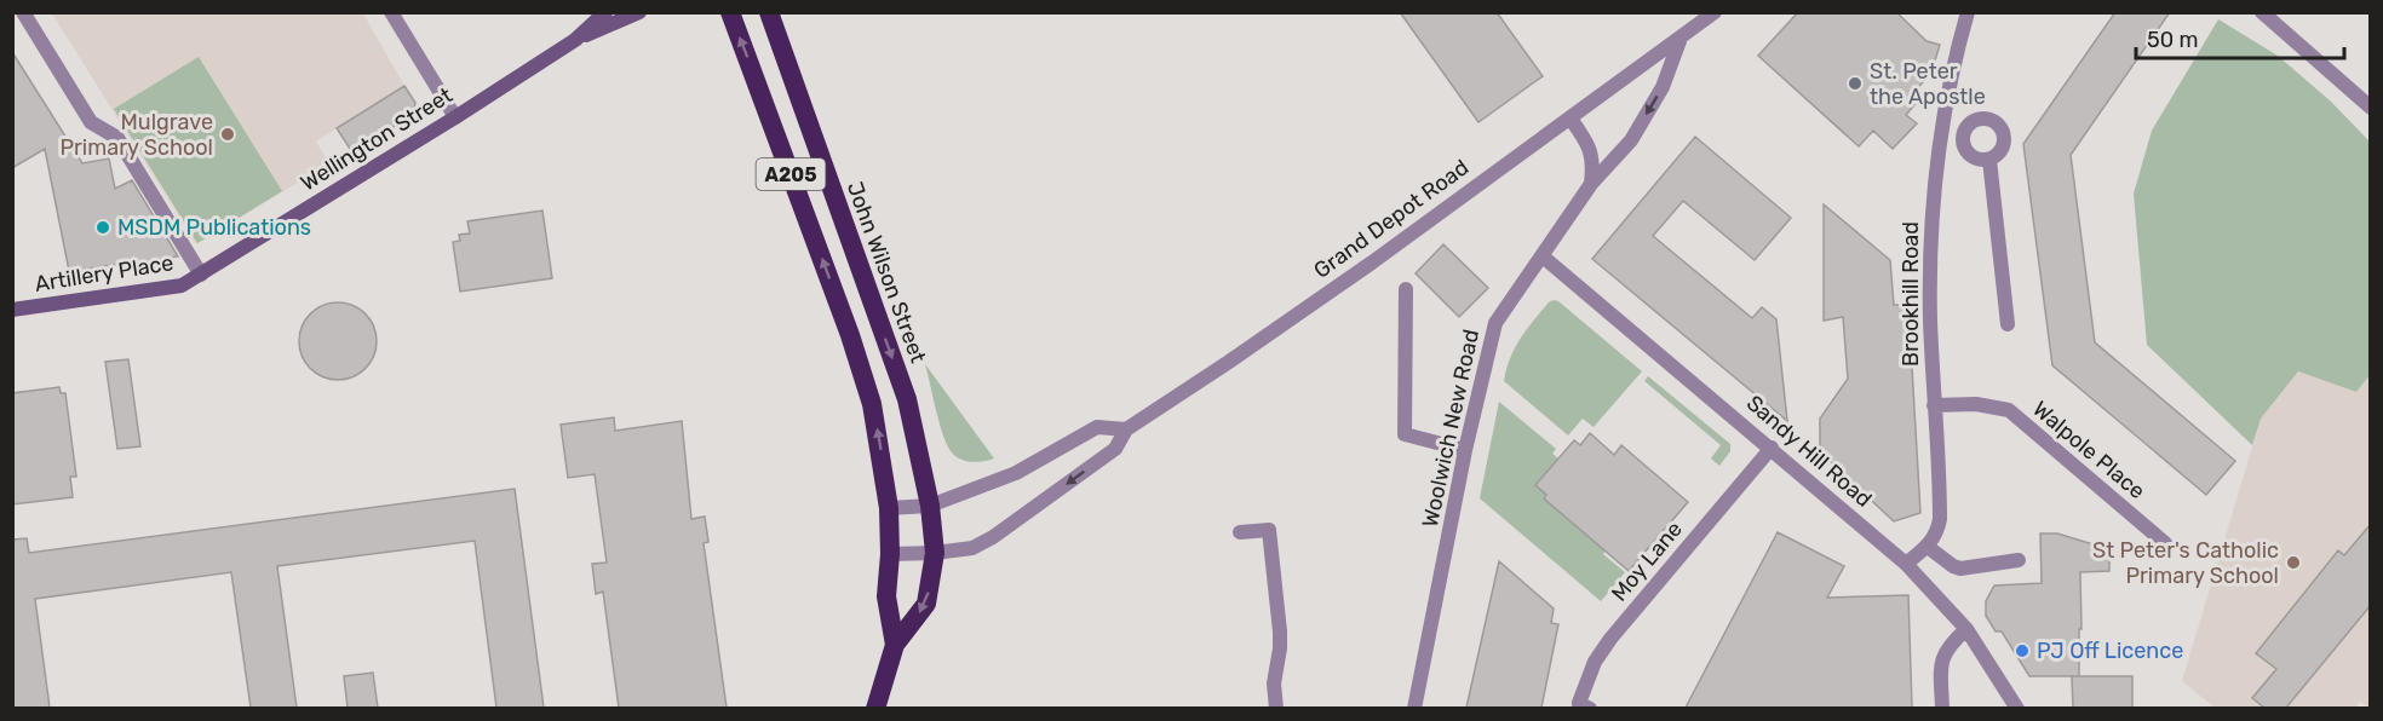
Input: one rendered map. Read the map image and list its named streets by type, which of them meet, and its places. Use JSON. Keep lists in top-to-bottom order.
{
  "streets": {
    "highway": ["A205", "John Wilson Street"],
    "main road": ["Wellington Street", "Artillery Place"],
    "street": [
      "Grand Depot Road",
      "Brookhill Road",
      "Woolwich New Road",
      "Walpole Place",
      "Sandy Hill Road",
      "Moy Lane"
    ]
  },
  "crossings": [
    ["Wellington Street", "Artillery Place"],
    ["A205", "Grand Depot Road"],
    ["A205", "John Wilson Street"],
    ["Grand Depot Road", "John Wilson Street"],
    ["Grand Depot Road", "Woolwich New Road"],
    ["Brookhill Road", "Walpole Place"],
    ["Woolwich New Road", "Sandy Hill Road"],
    ["Sandy Hill Road", "Moy Lane"]
  ],
  "places": [
    "St. Peter the Apostle",
    "Mulgrave Primary School",
    "MSDM Publications",
    "St Peter's Catholic Primary School",
    "PJ Off Licence"
  ],
  "scale_bar": "50 m"
}
